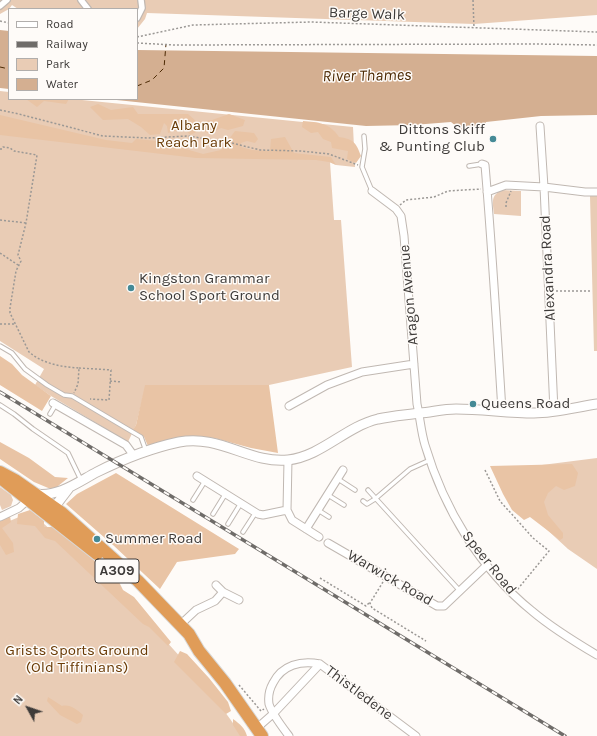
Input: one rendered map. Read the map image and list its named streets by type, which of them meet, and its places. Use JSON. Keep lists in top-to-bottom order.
{
  "streets": {
    "highway": ["A309"],
    "street": [
      "Alexandra Road",
      "Aragon Avenue",
      "Speer Road",
      "Warwick Road",
      "Thistledene"
    ],
    "path": ["Barge Walk"]
  },
  "crossings": [
    ["Aragon Avenue", "Speer Road"],
    ["Speer Road", "Warwick Road"],
    ["A309", "Thistledene"]
  ],
  "water": ["River Thames"],
  "parks": ["Albany Reach Park", "Grists Sports Ground (Old Tiffinians)"],
  "places": [
    "Dittons Skiff & Punting Club",
    "Kingston Grammar School Sport Ground",
    "Queens Road",
    "Summer Road"
  ],
  "legend": [
    "Road",
    "Railway",
    "Park",
    "Water"
  ],
  "north": "top left"
}
